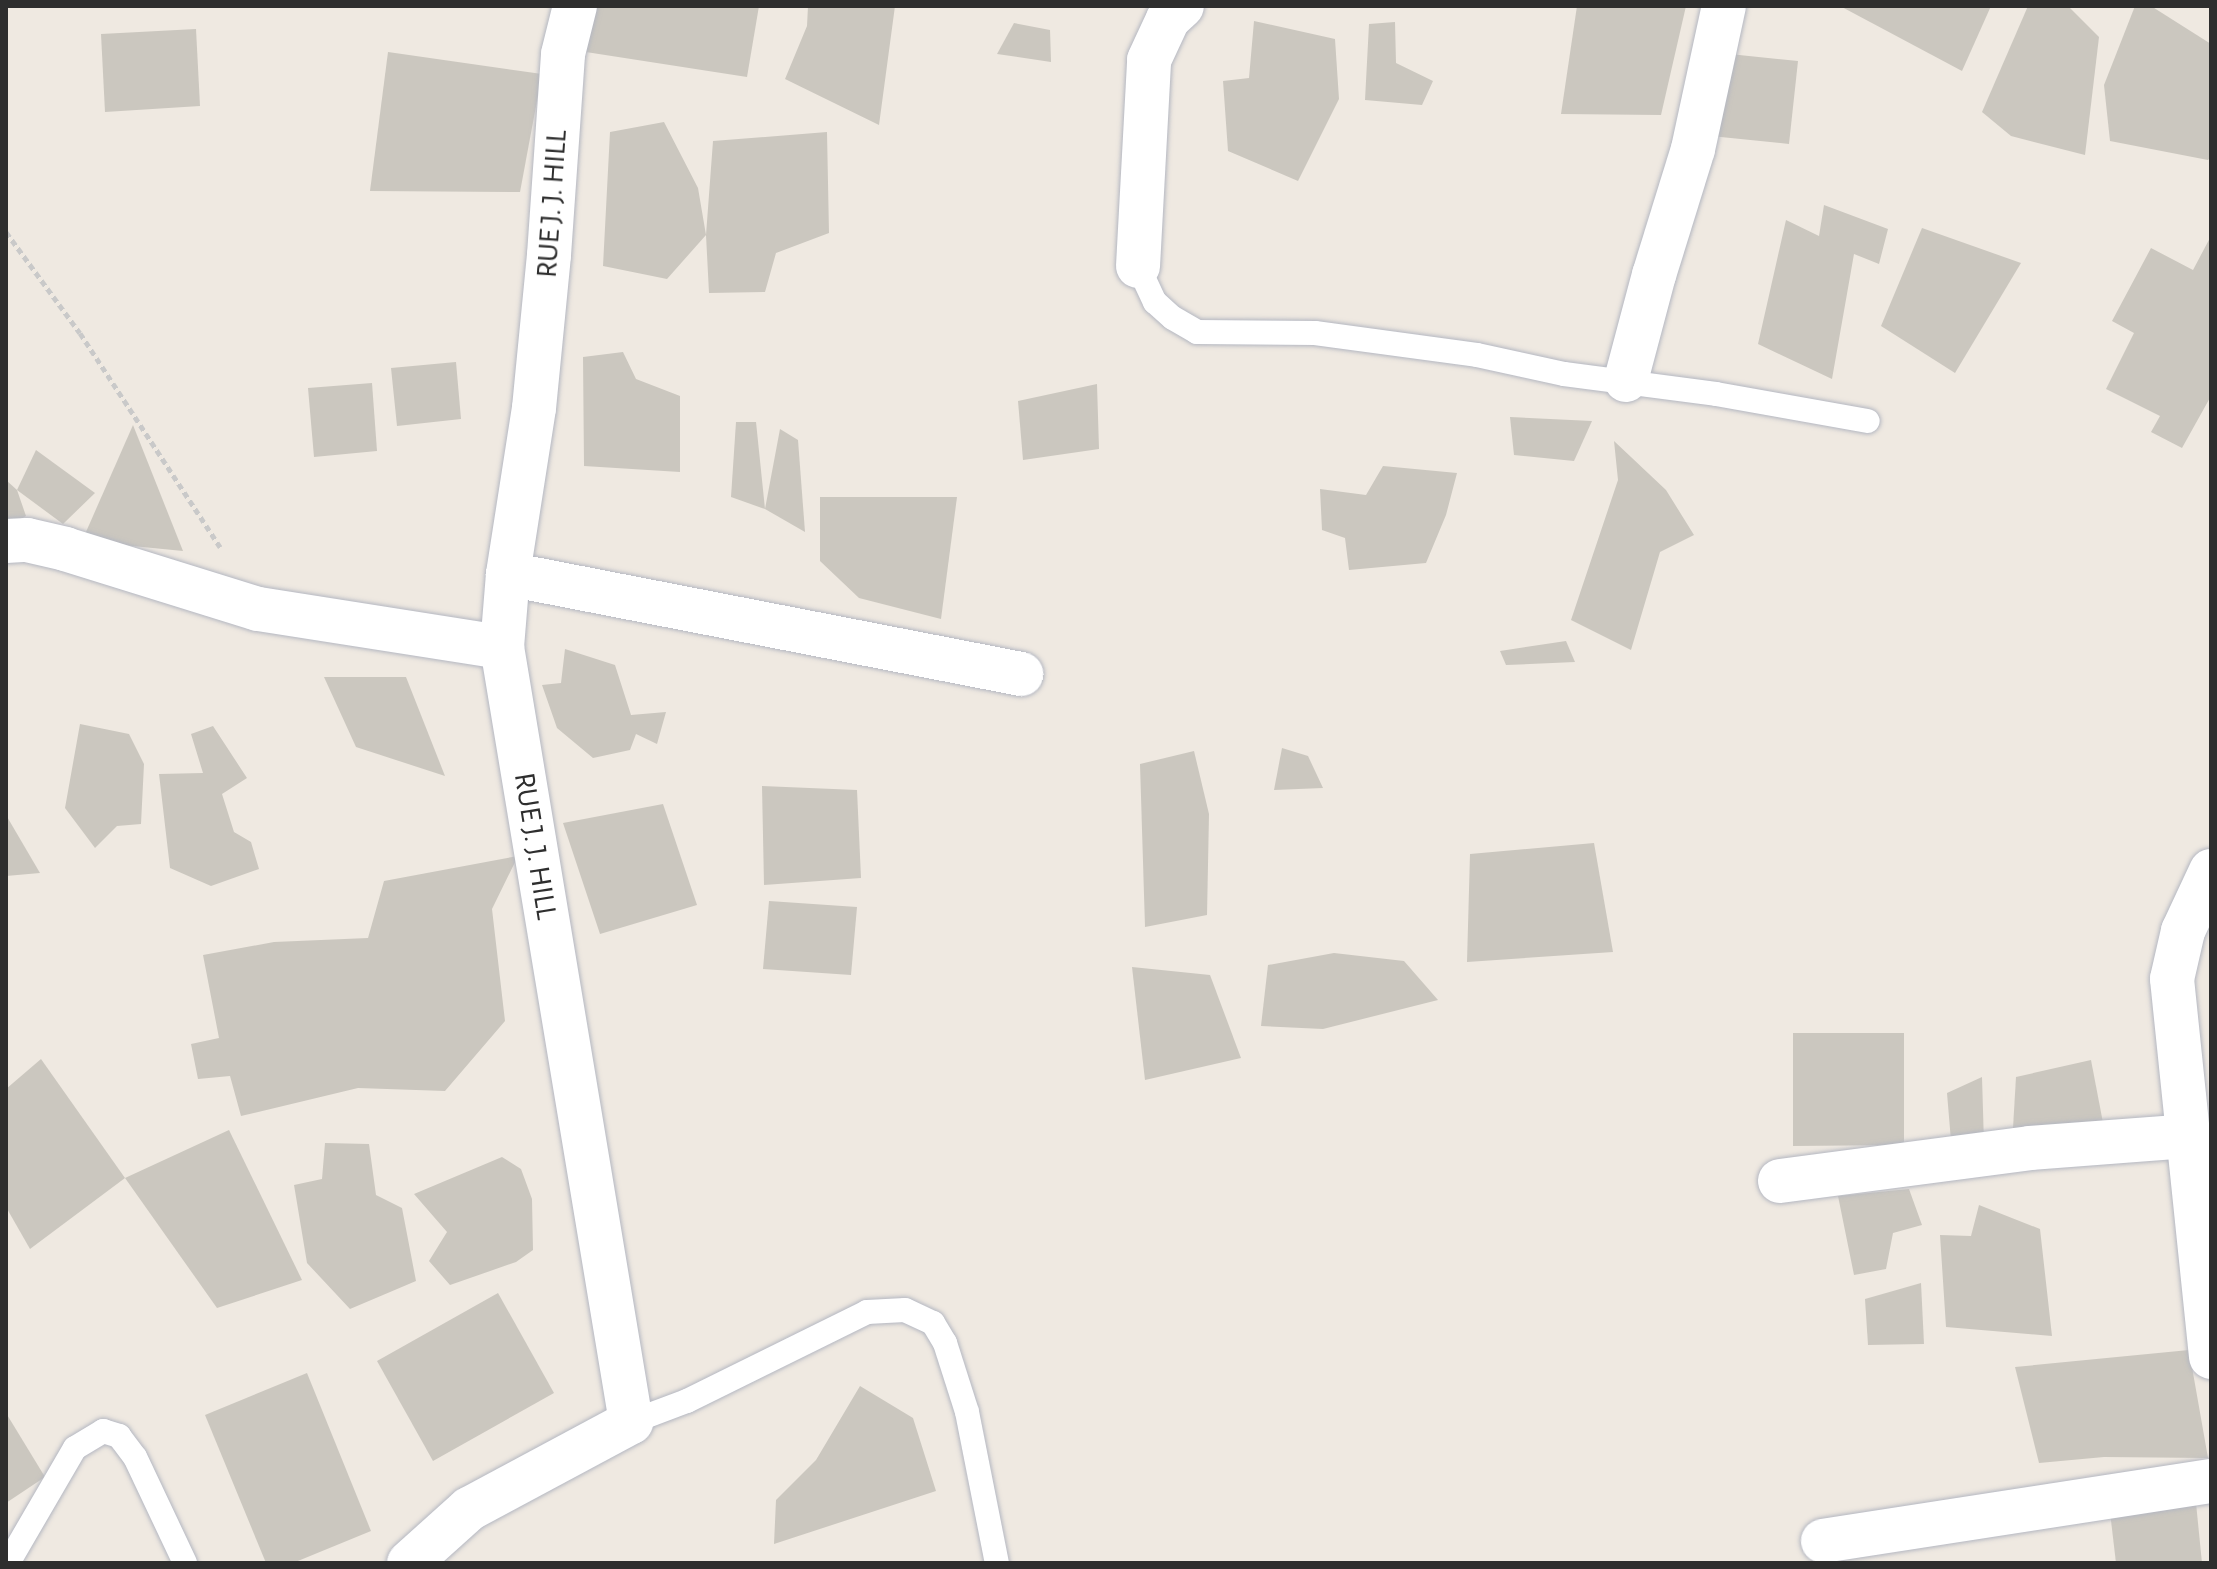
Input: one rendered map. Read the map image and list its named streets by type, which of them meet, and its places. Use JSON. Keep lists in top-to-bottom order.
{
  "streets": {
    "street": ["RUE J. J. HILL"]
  }
}
